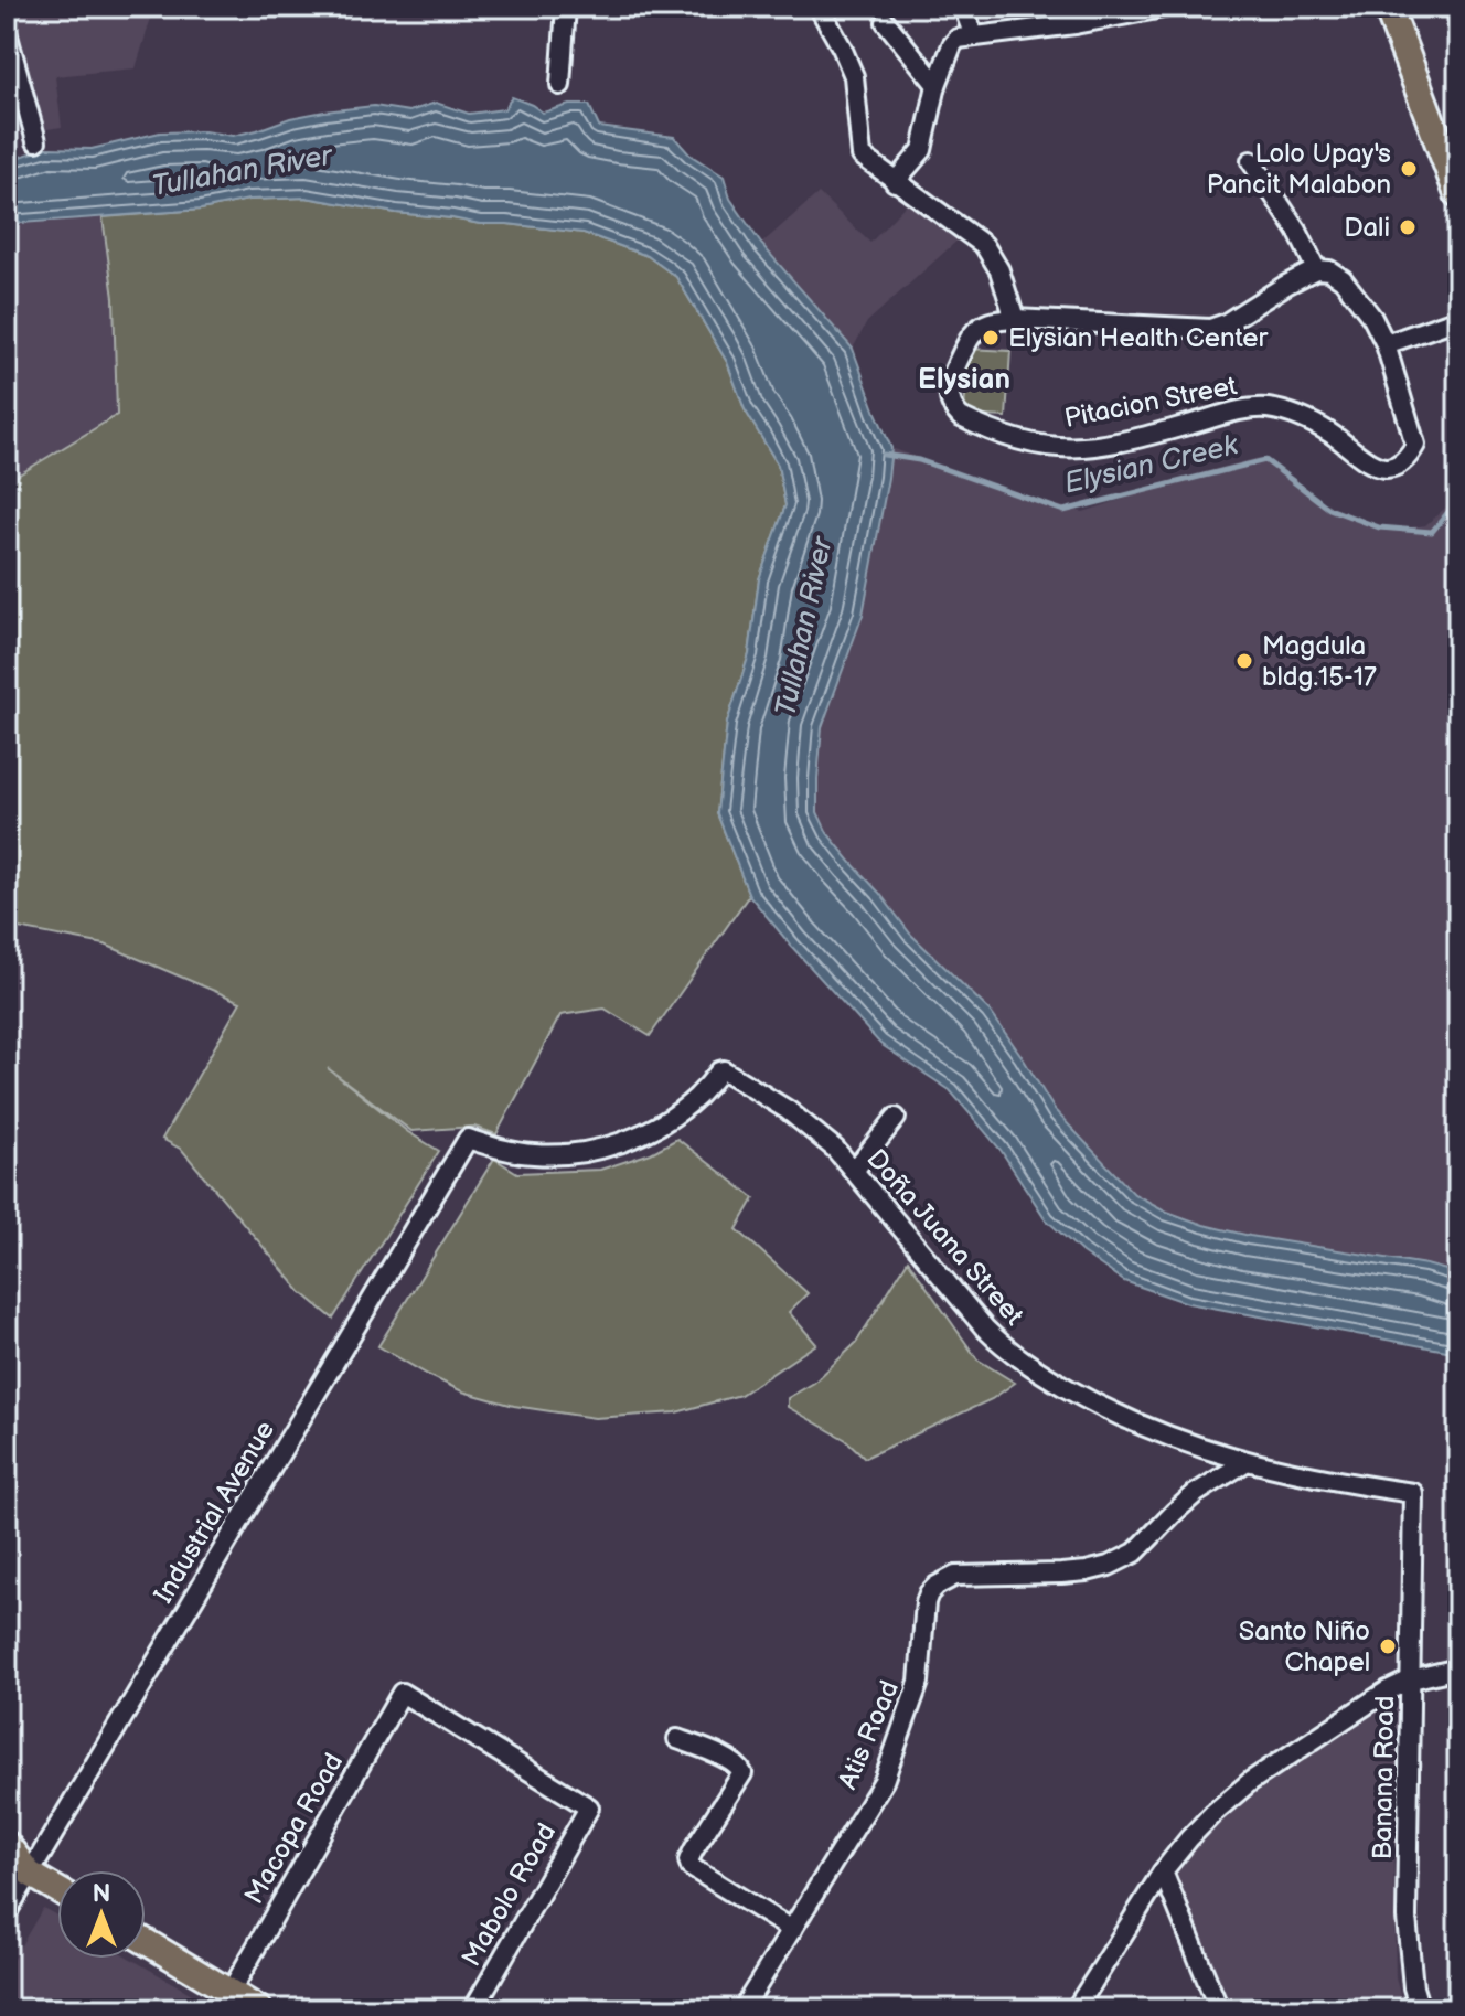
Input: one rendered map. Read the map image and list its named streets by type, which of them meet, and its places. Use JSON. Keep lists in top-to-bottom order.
{
  "streets": {
    "street": [
      "Pitacion Street",
      "Doña Juana Street",
      "Industrial Avenue",
      "Atis Road",
      "Banana Road",
      "Macopa Road",
      "Mabolo Road"
    ]
  },
  "crossings": [
    ["Doña Juana Street", "Industrial Avenue"],
    ["Doña Juana Street", "Atis Road"],
    ["Doña Juana Street", "Banana Road"],
    ["Macopa Road", "Mabolo Road"]
  ],
  "districts": ["Elysian"],
  "water": ["Tullahan River", "Elysian Creek"],
  "places": [
    "Lolo Upay's Pancit Malabon",
    "Dali",
    "Elysian Health Center",
    "Magdula bldg.15-17",
    "Santo Niño Chapel"
  ],
  "north": "top"
}
